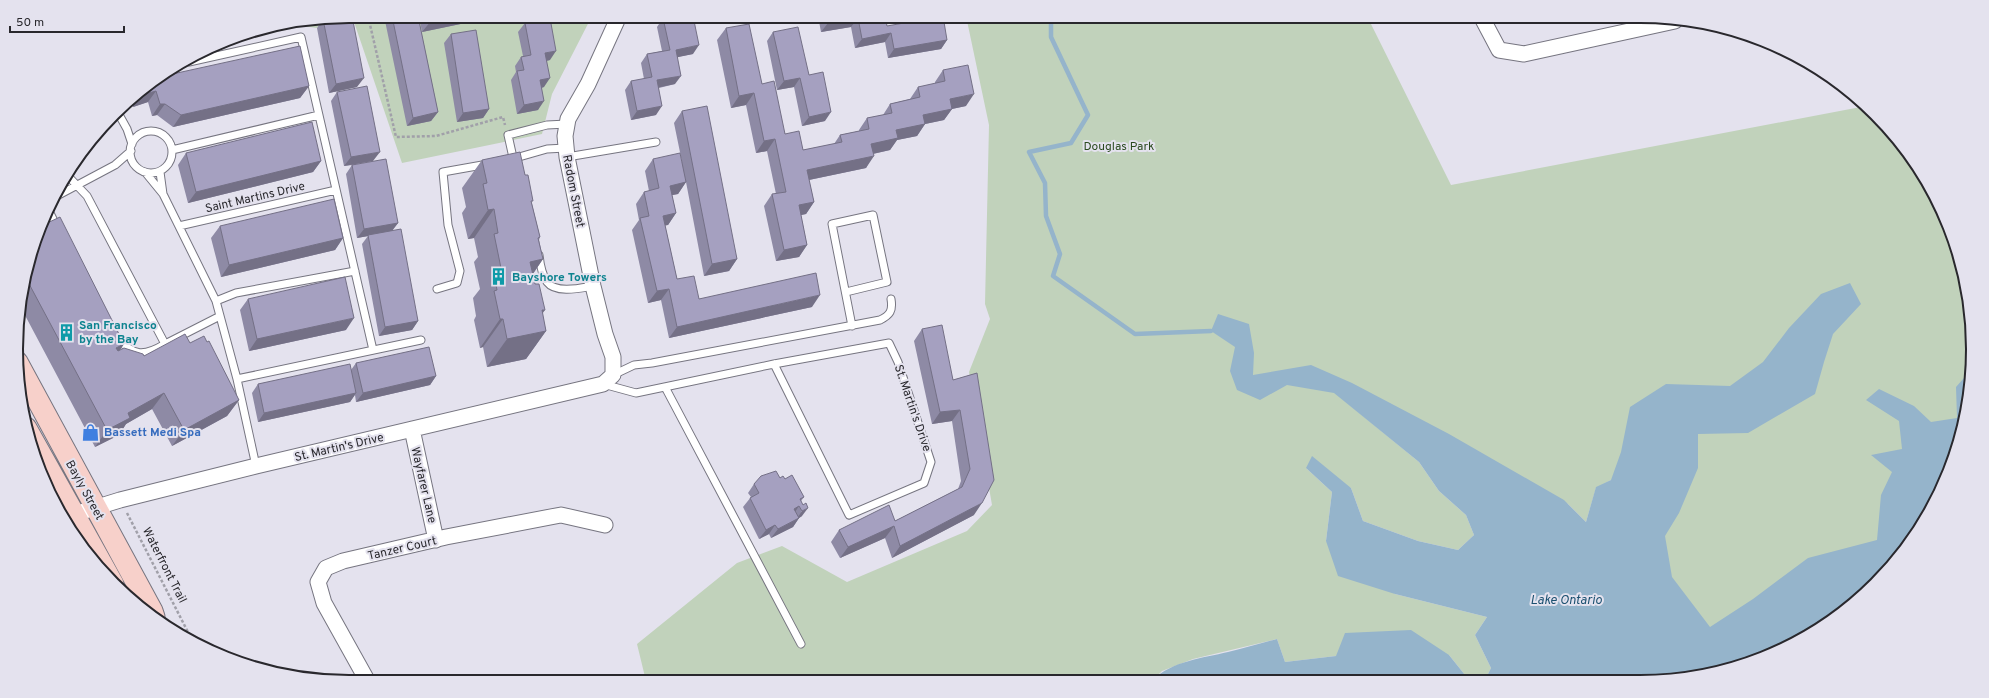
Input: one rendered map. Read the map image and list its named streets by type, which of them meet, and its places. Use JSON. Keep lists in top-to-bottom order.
{
  "streets": {
    "main road": ["Bayly Street"],
    "street": [
      "Radom Street",
      "St. Martin's Drive",
      "Wayfarer Lane",
      "Tanzer Court"
    ],
    "lane": ["Saint Martins Drive"],
    "path": ["Waterfront Trail"]
  },
  "crossings": [
    ["Radom Street", "St. Martin's Drive"],
    ["St. Martin's Drive", "Wayfarer Lane"],
    ["St. Martin's Drive", "Bayly Street"],
    ["St. Martin's Drive", "Waterfront Trail"],
    ["Wayfarer Lane", "Tanzer Court"]
  ],
  "water": ["Lake Ontario"],
  "parks": ["Douglas Park"],
  "places": {
    "building": ["Bayshore Towers", "San Francisco by the Bay"],
    "shop": ["Bassett Medi Spa"]
  },
  "scale_bar": "50 m"
}
